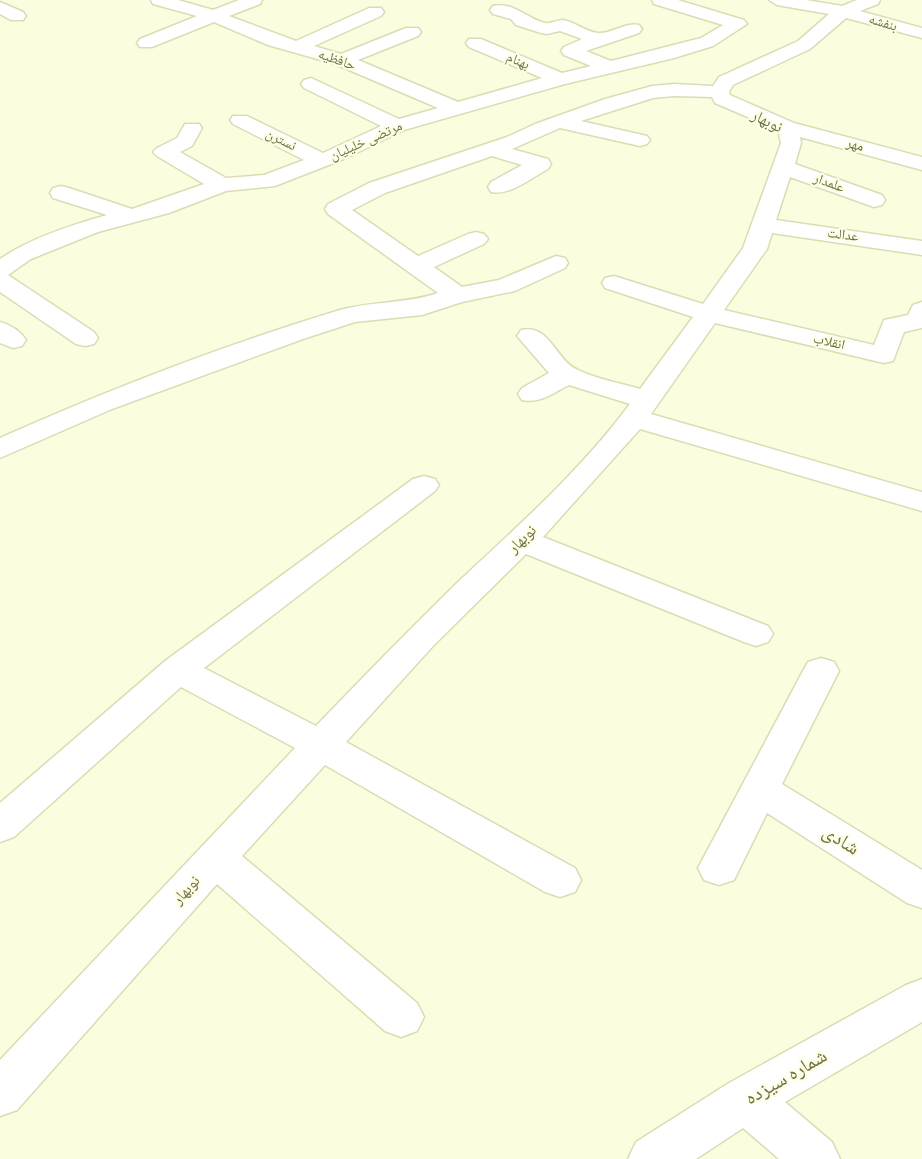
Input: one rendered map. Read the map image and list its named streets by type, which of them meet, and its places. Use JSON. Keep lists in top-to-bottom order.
{
  "streets": {
    "street": [
      "بنفشه",
      "حافظیه",
      "بهنام",
      "نوبهار",
      "نسترن",
      "مرتضی خلیلیان",
      "مهر",
      "علمدار",
      "عدالت",
      "انقلاب",
      "شادی",
      "شماره سیزده"
    ]
  },
  "crossings": [
    ["حافظیه", "مرتضی خلیلیان"],
    ["بهنام", "مرتضی خلیلیان"],
    ["نوبهار", "مرتضی خلیلیان"],
    ["نوبهار", "مهر"],
    ["نوبهار", "علمدار"],
    ["نوبهار", "عدالت"],
    ["نوبهار", "انقلاب"],
    ["نسترن", "مرتضی خلیلیان"]
  ]
}
